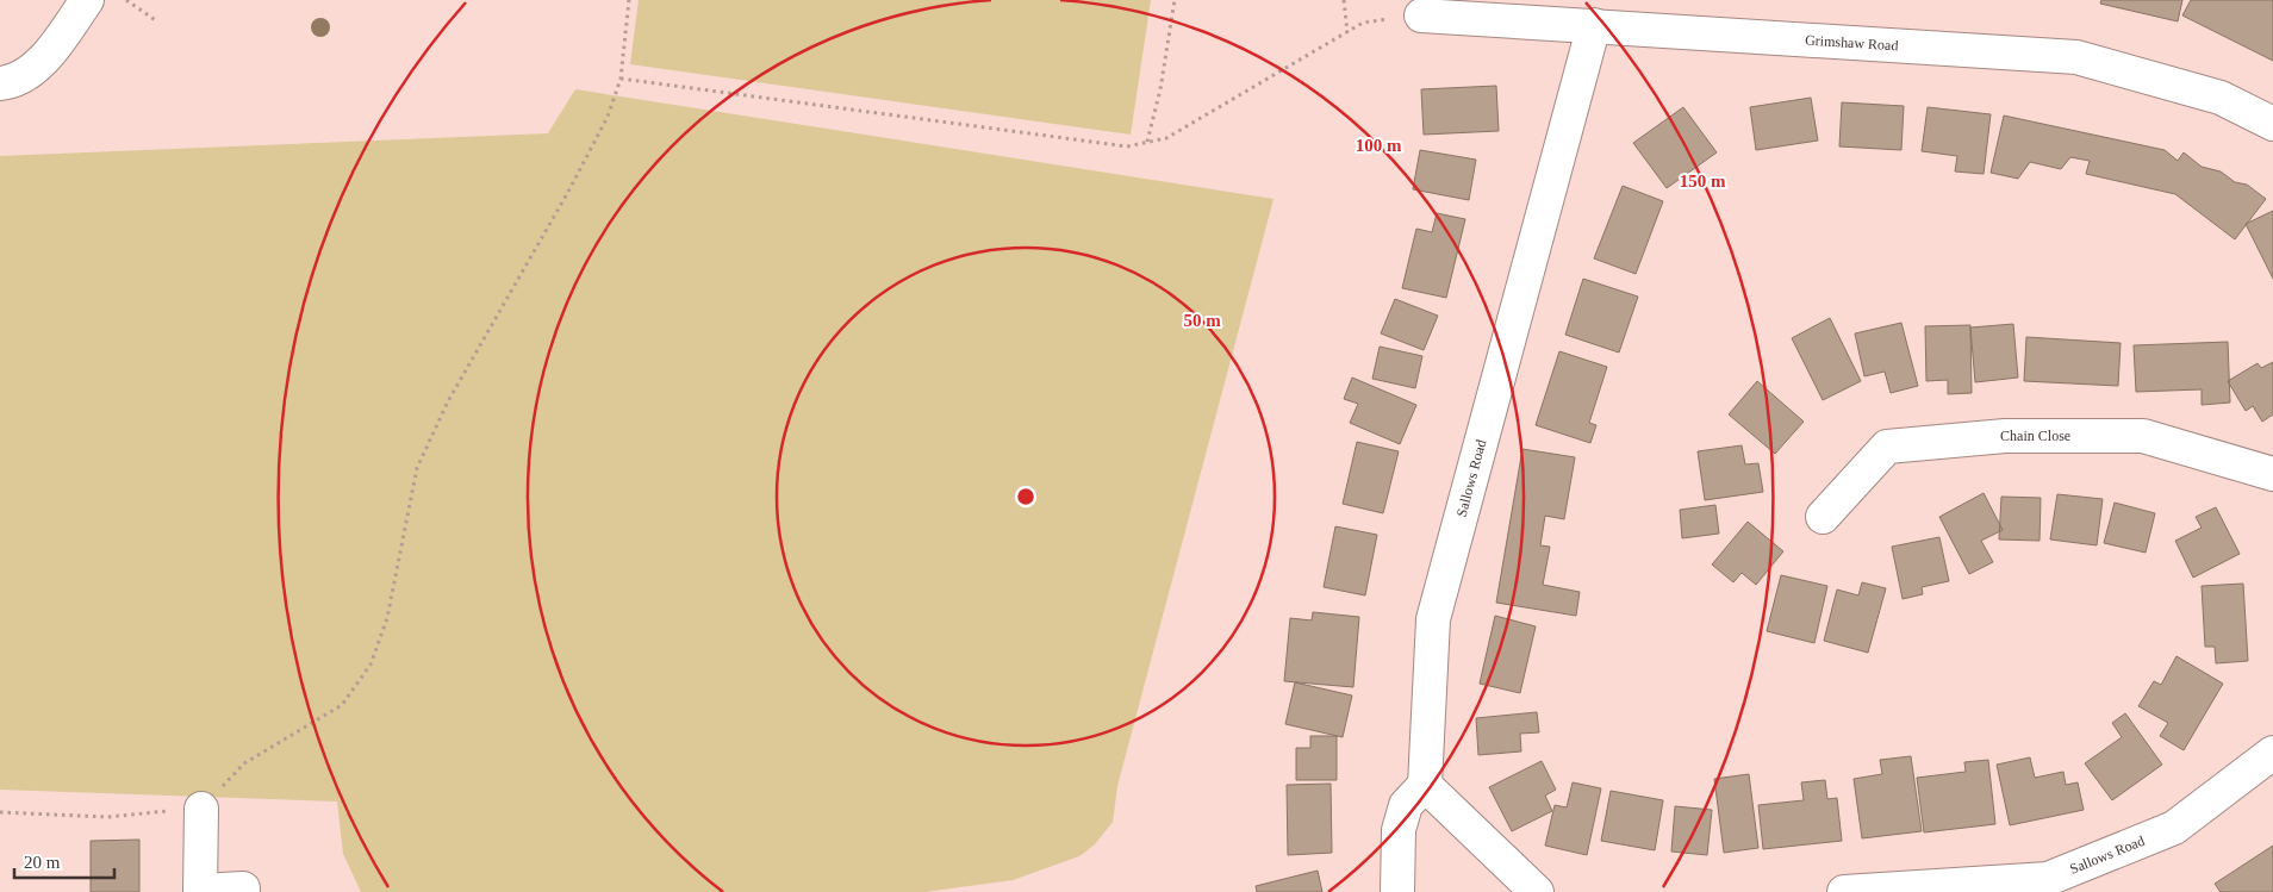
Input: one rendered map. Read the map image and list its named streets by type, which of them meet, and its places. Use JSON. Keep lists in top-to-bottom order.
{
  "streets": {
    "street": ["Grimshaw Road", "Chain Close", "Sallows Road"]
  },
  "crossings": [
    ["Grimshaw Road", "Sallows Road"]
  ],
  "scale_bar": "20 m",
  "rings": ["100 m", "150 m", "50 m"]
}
